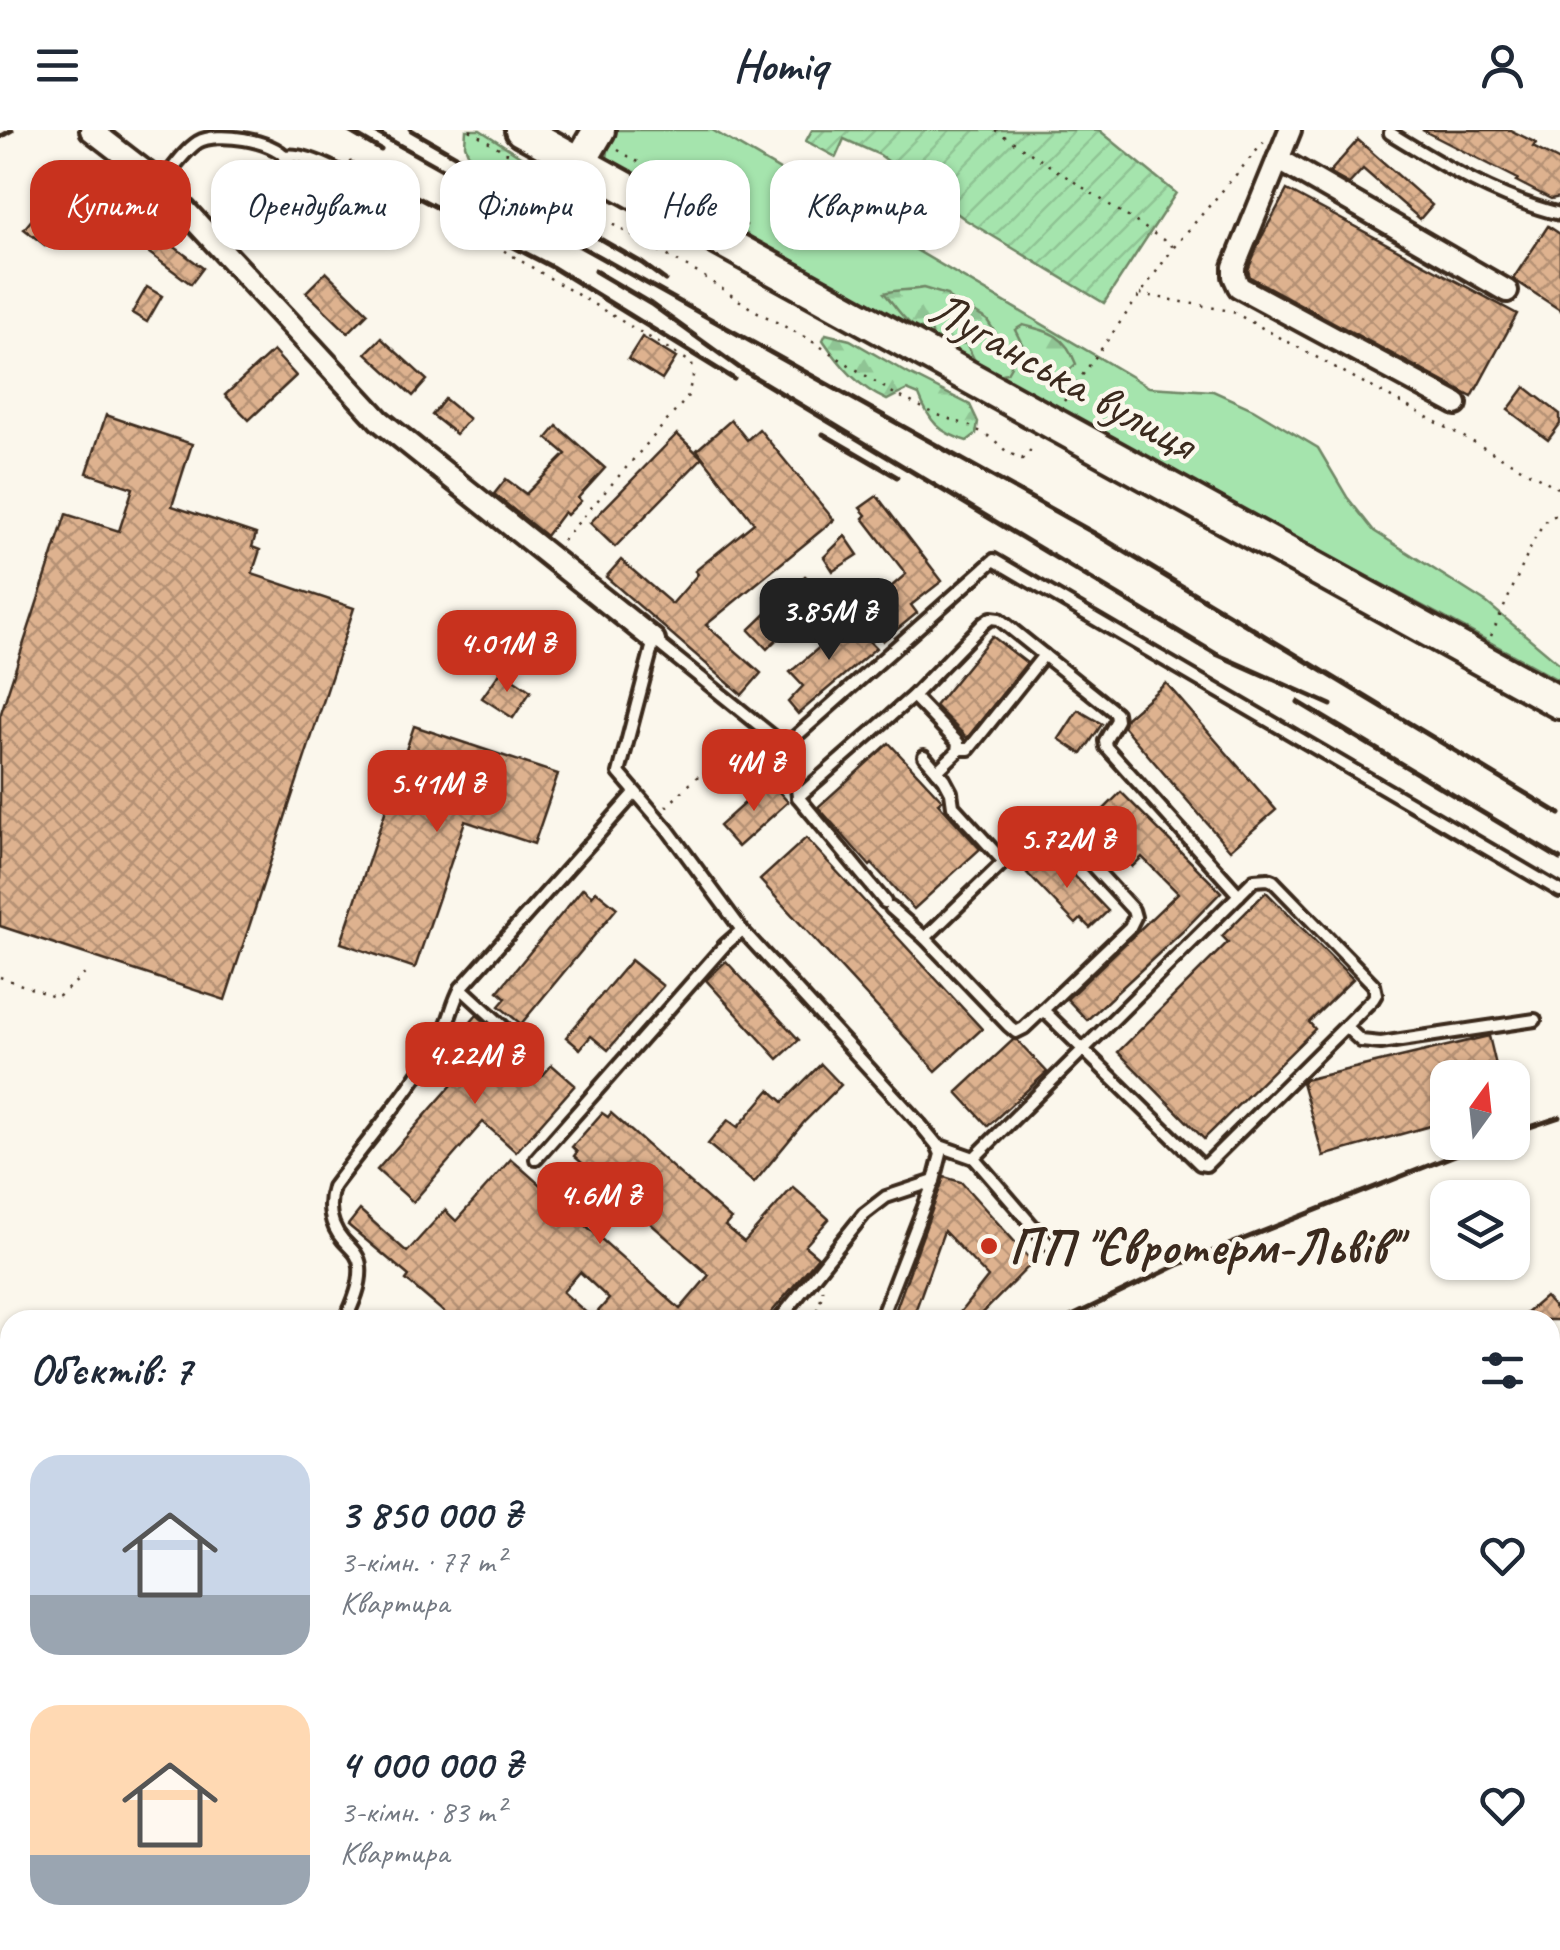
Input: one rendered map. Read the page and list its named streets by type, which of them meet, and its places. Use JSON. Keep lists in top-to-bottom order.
{
  "streets": {
    "main road": ["Луганська вулиця"]
  },
  "places": ["ПП \"Євротерм-Львів\""],
  "north": "top",
  "page": {
    "header": "Homiq",
    "chip": [
      "Купити",
      "Орендувати",
      "Фільтри",
      "Нове",
      "Квартира"
    ],
    "price": [
      "3.85M ₴",
      "4.01M ₴",
      "4M ₴",
      "5.41M ₴",
      "5.72M ₴",
      "4.22M ₴",
      "4.6M ₴"
    ],
    "heading": "Об’єктів: 7",
    "list": [
      {
        "name": "3 850 000 ₴",
        "note": "3-кімн. · 77 m² · Квартира"
      },
      {
        "name": "4 000 000 ₴",
        "note": "3-кімн. · 83 m² · Квартира"
      }
    ]
  }
}
